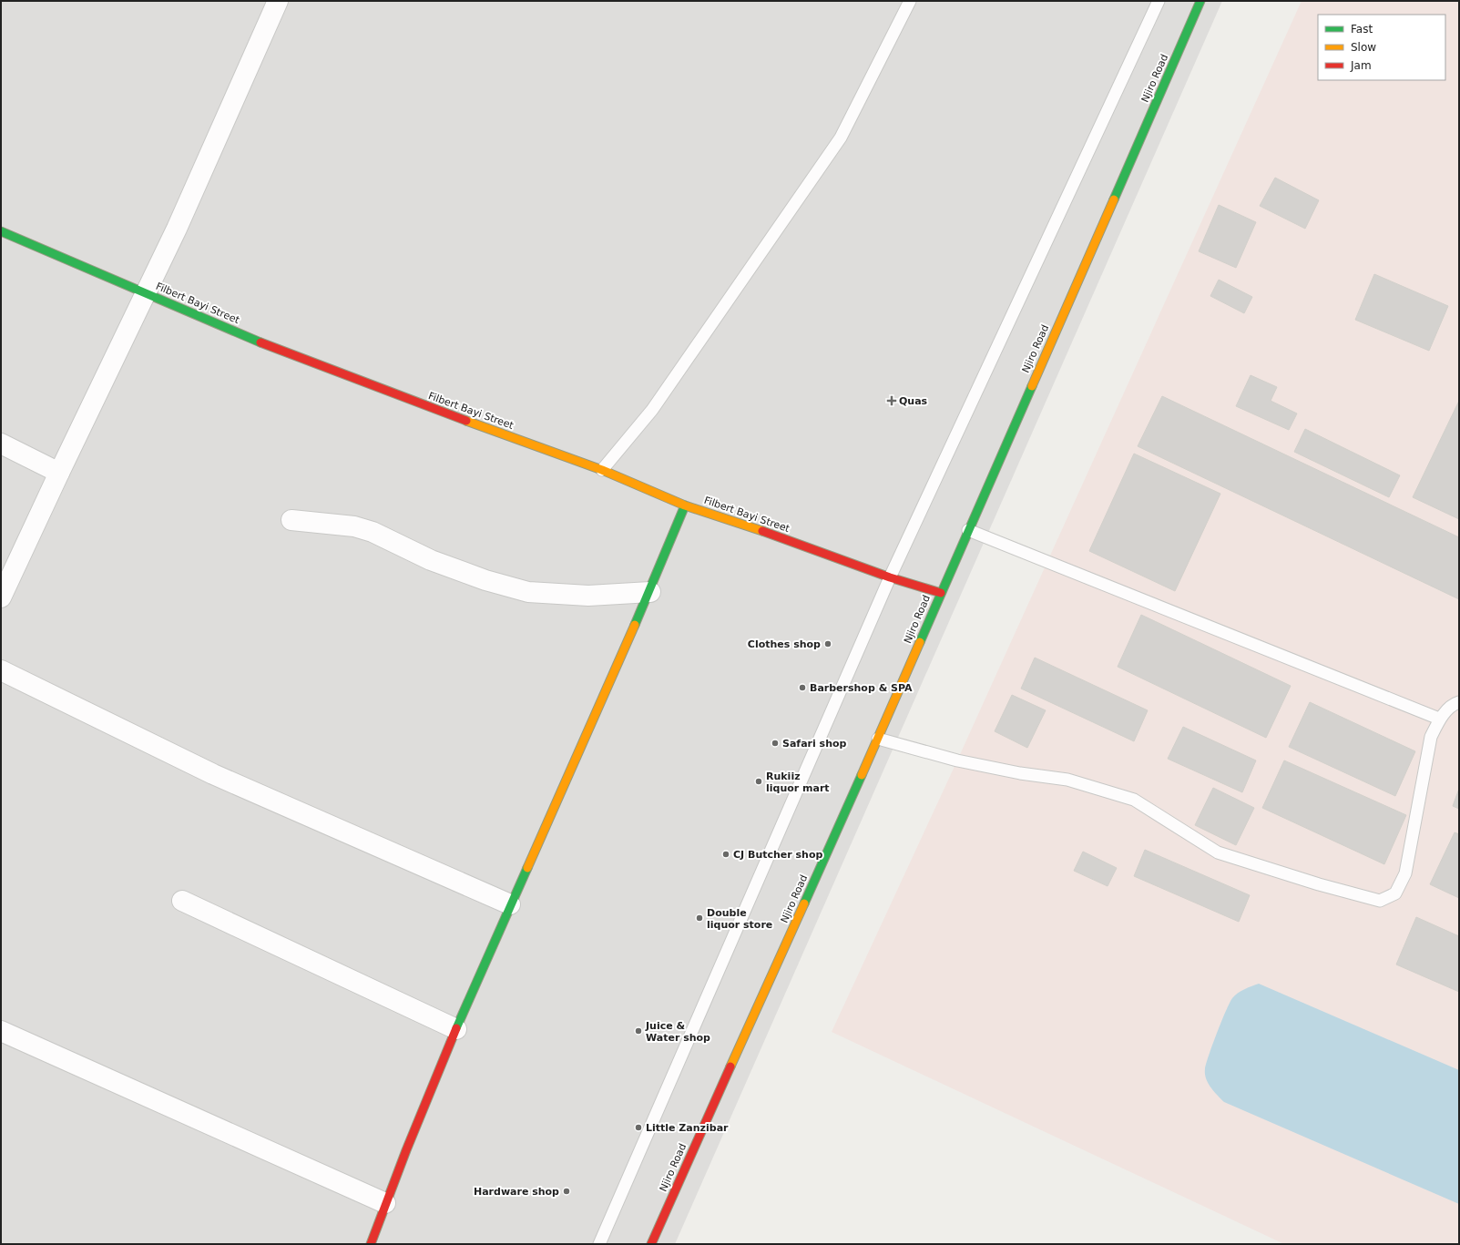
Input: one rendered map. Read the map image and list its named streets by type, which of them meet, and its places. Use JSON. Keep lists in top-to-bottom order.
{
  "streets": {
    "street": ["Njiro Road", "Filbert Bayi Street"]
  },
  "crossings": [
    ["Njiro Road", "Filbert Bayi Street"]
  ],
  "places": {
    "health": ["Quas"],
    "other": [
      "Clothes shop",
      "Barbershop & SPA",
      "Safari shop",
      "Rukiiz liquor mart",
      "CJ Butcher shop",
      "Double liquor store",
      "Juice & Water shop",
      "Little Zanzibar",
      "Hardware shop"
    ]
  },
  "legend": ["Fast", "Slow", "Jam"]
}
